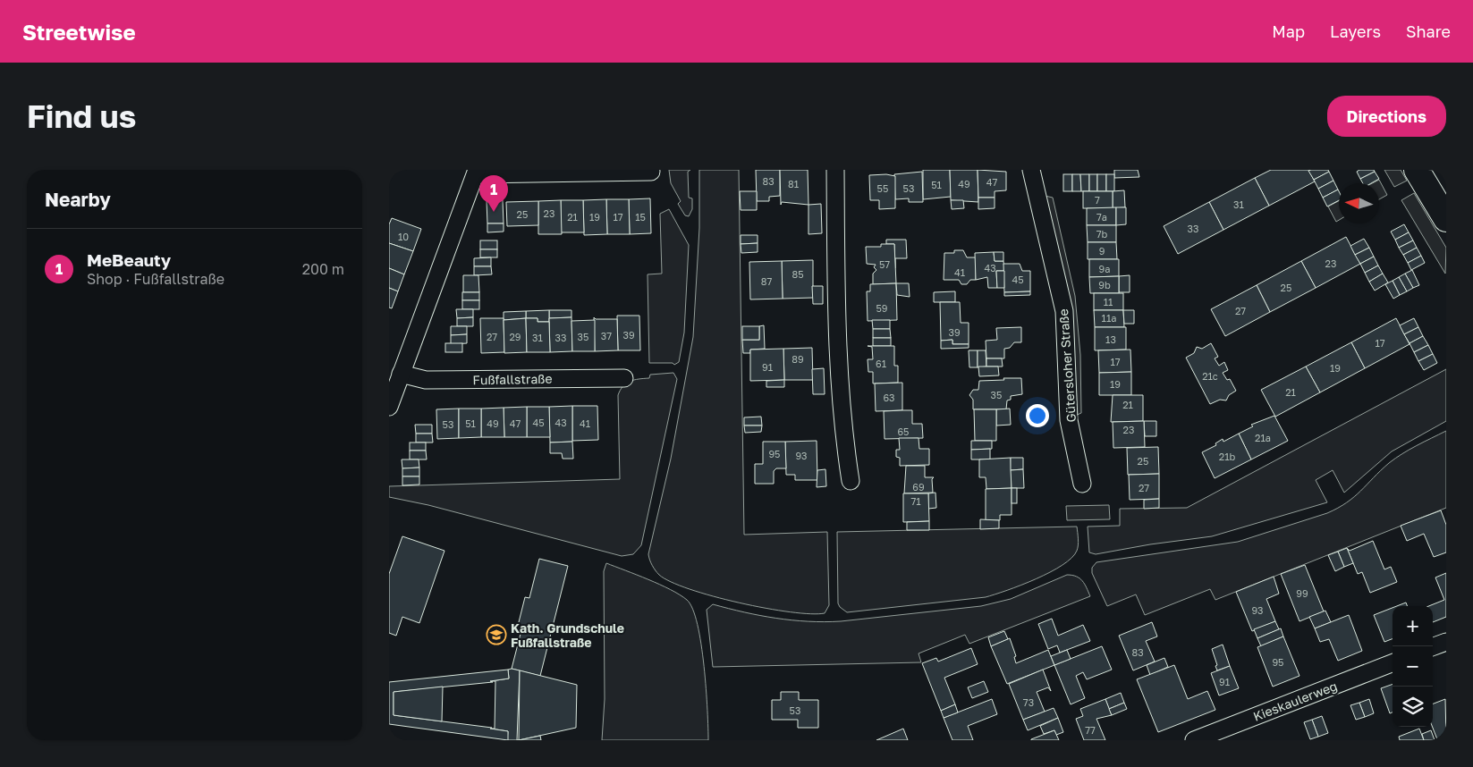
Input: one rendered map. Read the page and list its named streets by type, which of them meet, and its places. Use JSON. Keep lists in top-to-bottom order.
{
  "streets": {
    "street": ["Gütersloher Straße", "Fußfallstraße", "Kieskaulerweg"]
  },
  "places": {
    "school or university": ["Kath. Grundschule Fußfallstraße"]
  },
  "house_numbers": [
    "83",
    "47",
    "81",
    "49",
    "51",
    "55",
    "53",
    "7",
    "31",
    "23",
    "25",
    "21",
    "19",
    "17",
    "15",
    "7a",
    "33",
    "7b",
    "10",
    "9",
    "23",
    "57",
    "43",
    "9a",
    "41",
    "85",
    "45",
    "87",
    "9b",
    "25",
    "11",
    "59",
    "27",
    "11a",
    "39",
    "39",
    "37",
    "27",
    "29",
    "35",
    "31",
    "33",
    "13",
    "17",
    "89",
    "17",
    "61",
    "91",
    "19",
    "21c",
    "19",
    "21",
    "35",
    "63",
    "21",
    "45",
    "43",
    "51",
    "49",
    "47",
    "41",
    "53",
    "23",
    "65",
    "21a",
    "95",
    "93",
    "21b",
    "25",
    "69",
    "27",
    "71",
    "99",
    "93",
    "83",
    "95",
    "91",
    "73",
    "53",
    "77"
  ],
  "north": "left",
  "page": {
    "header": "Streetwise",
    "nav": ["Map", "Layers", "Share"],
    "buttons": "Directions",
    "title": "Find us",
    "heading": "Nearby",
    "pins": "1",
    "list": [
      {
        "mark": "1",
        "name": "MeBeauty",
        "note": "Shop · Fußfallstraße",
        "value": "200 m"
      }
    ],
    "map_buttons": ["+", "−"]
  }
}
